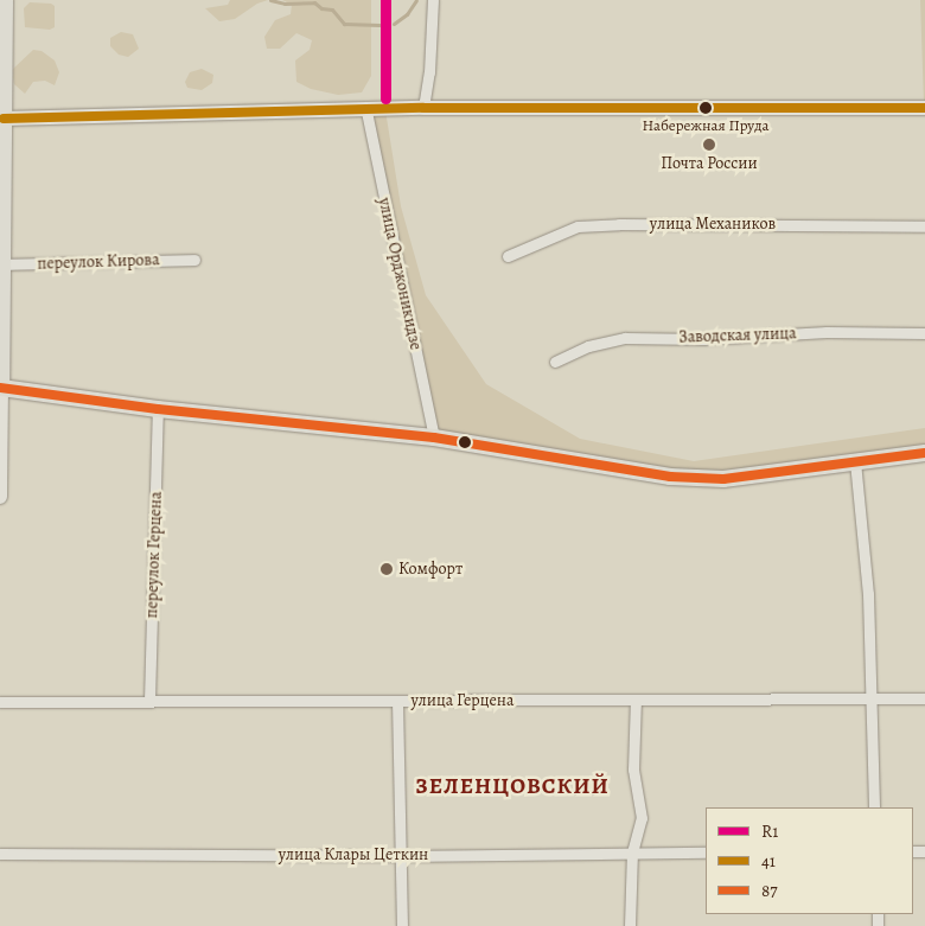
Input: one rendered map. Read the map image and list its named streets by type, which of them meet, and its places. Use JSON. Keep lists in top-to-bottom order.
{
  "streets": {
    "street": [
      "улица Механиков",
      "переулок Кирова",
      "улица Орджоникидзе",
      "Заводская улица",
      "переулок Герцена",
      "улица Герцена",
      "улица Клары Цеткин"
    ]
  },
  "crossings": [
    ["переулок Герцена", "улица Герцена"]
  ],
  "districts": ["ЗЕЛЕНЦОВСКИЙ"],
  "places": ["Набережная Пруда", "Почта России", "Комфорт"],
  "lines": ["transit line R1", "transit line 41", "transit line 87"],
  "legend": ["R1", "41", "87"]
}
